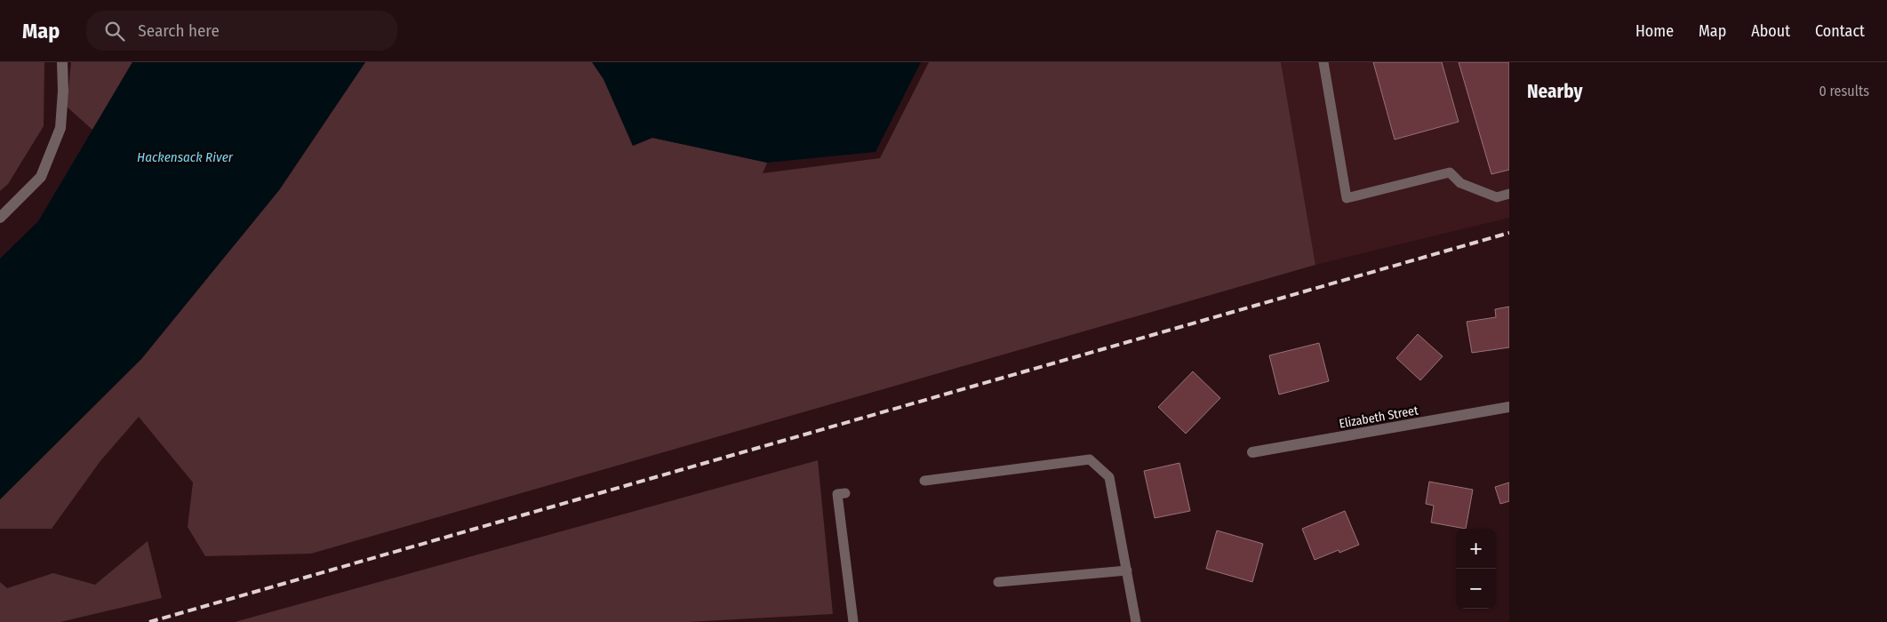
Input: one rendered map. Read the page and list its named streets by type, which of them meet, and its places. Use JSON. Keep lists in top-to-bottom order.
{
  "streets": {
    "street": ["Elizabeth Street"]
  },
  "water": ["Hackensack River"],
  "page": {
    "header": "Map",
    "search": "Search here",
    "nav": [
      "Home",
      "Map",
      "About",
      "Contact"
    ],
    "heading": ["Nearby", "0 results"],
    "map_buttons": ["+", "−"]
  }
}
